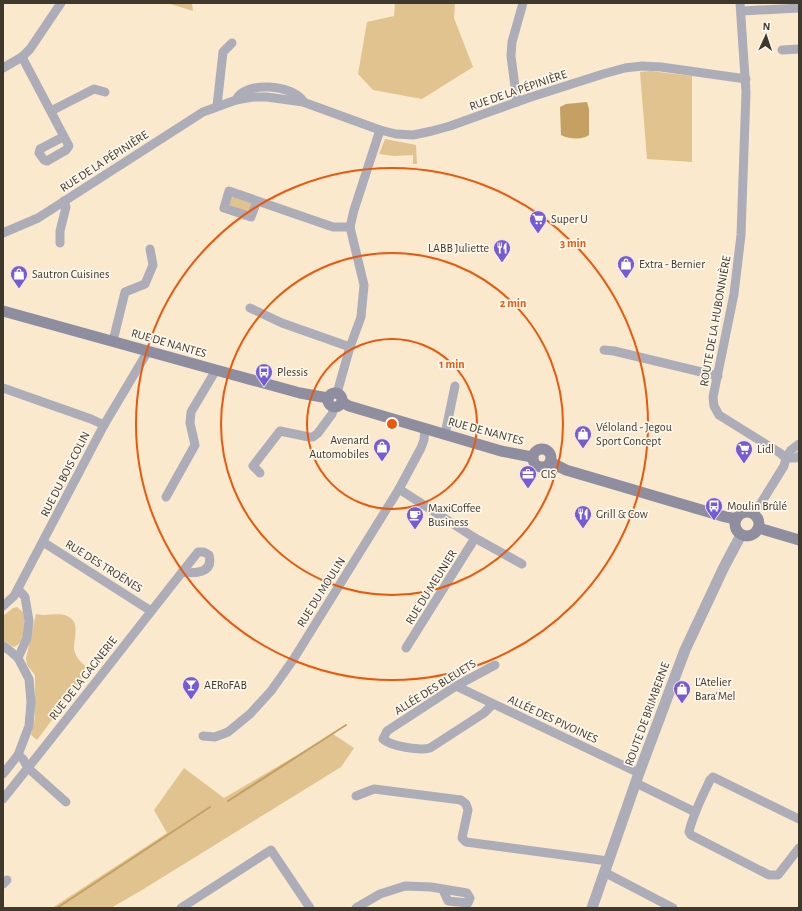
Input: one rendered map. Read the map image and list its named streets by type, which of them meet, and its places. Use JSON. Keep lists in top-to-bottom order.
{
  "streets": {
    "main road": ["RUE DE NANTES"],
    "street": [
      "RUE DE LA PÉPINIÈRE",
      "ROUTE DE LA HUBONNIÈRE",
      "RUE DU BOIS COLIN",
      "RUE DES TROËNES",
      "RUE DU MEUNIER",
      "RUE DU MOULIN",
      "RUE DE LA GAGNERIE",
      "ALLÉE DES BLEUETS",
      "ROUTE DE BRIMBERNE",
      "ALLÉE DES PIVOINES"
    ]
  },
  "crossings": [
    ["RUE DE LA PÉPINIÈRE", "ROUTE DE LA HUBONNIÈRE"],
    ["RUE DE NANTES", "RUE DU BOIS COLIN"],
    ["RUE DE NANTES", "RUE DU MOULIN"],
    ["RUE DE NANTES", "ROUTE DE BRIMBERNE"],
    ["RUE DU BOIS COLIN", "RUE DES TROËNES"],
    ["RUE DES TROËNES", "RUE DE LA GAGNERIE"],
    ["ALLÉE DES BLEUETS", "ALLÉE DES PIVOINES"],
    ["ROUTE DE BRIMBERNE", "ALLÉE DES PIVOINES"]
  ],
  "places": {
    "supermarket": ["Super U", "Lidl"],
    "restaurant": ["LABB Juliette", "Grill & Cow"],
    "shop": [
      "Extra - Bernier",
      "Sautron Cuisines",
      "Véloland - Jegou Sport Concept",
      "Avenard Automobiles",
      "L'Atelier Bara'Mel"
    ],
    "bus stop": ["Plessis", "Moulin Brûlé"],
    "office": ["CIS"],
    "cafe": ["MaxiCoffee Business"],
    "bar": ["AERoFAB"]
  },
  "north": "top",
  "rings": ["3 min", "2 min", "1 min"]
}
